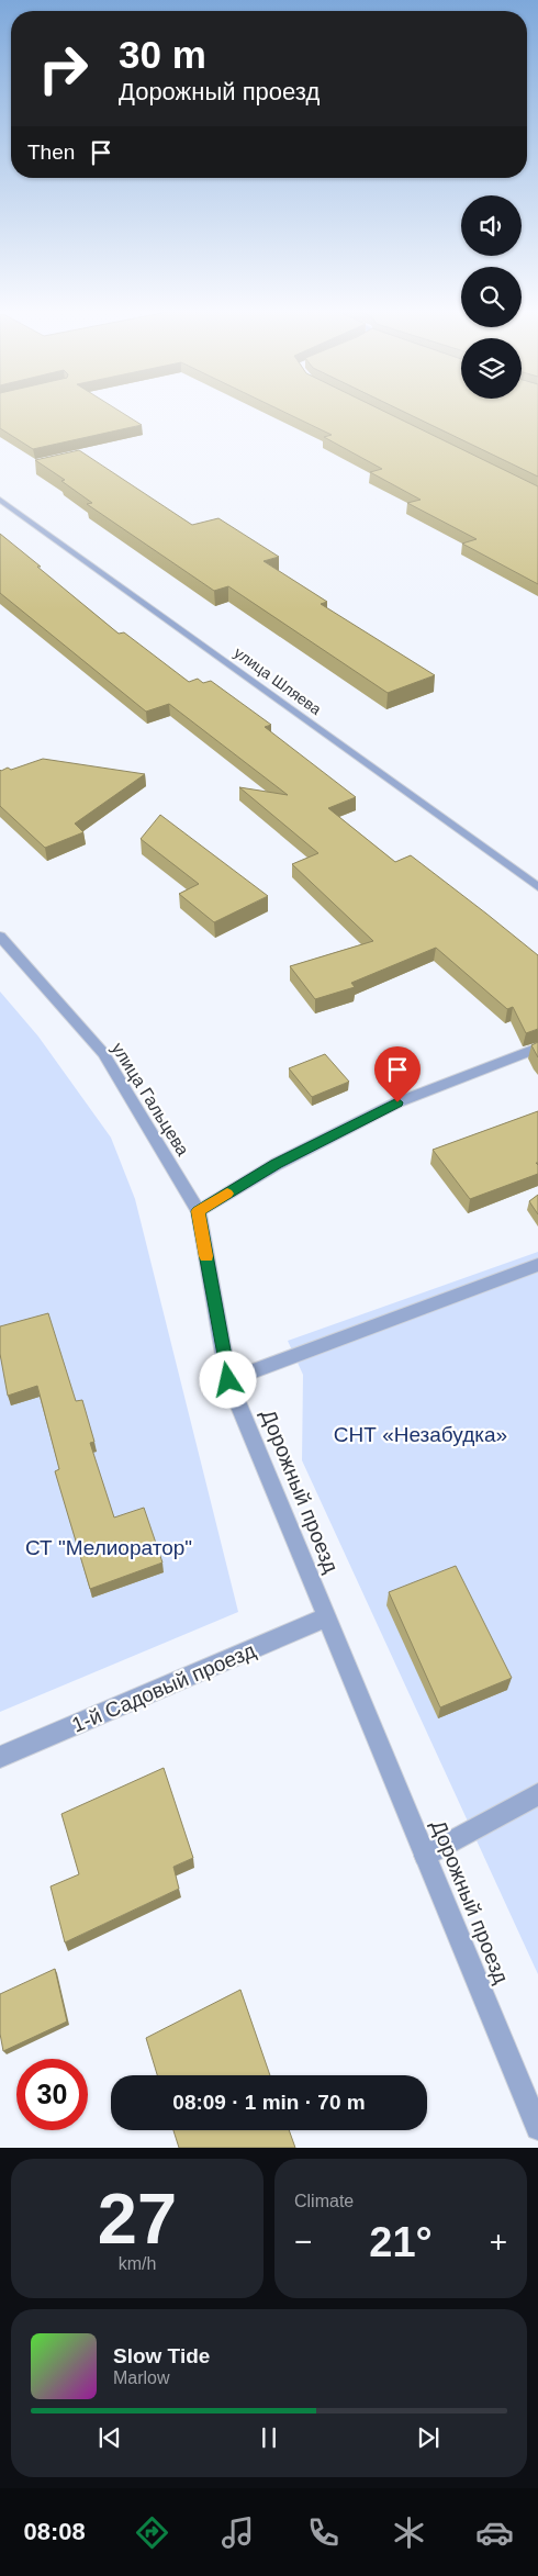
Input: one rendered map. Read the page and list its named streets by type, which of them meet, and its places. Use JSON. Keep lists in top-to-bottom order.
{
  "streets": {
    "street": [
      "улица Шляева",
      "улица Гальцева",
      "Дорожный проезд",
      "1-й Садовый проезд"
    ]
  },
  "crossings": [
    ["улица Гальцева", "Дорожный проезд"],
    ["Дорожный проезд", "1-й Садовый проезд"]
  ],
  "parks": ["СНТ «Незабудка»", "СТ \"Мелиоратор\""],
  "page": {
    "turn": ["30 m", "Дорожный проезд"],
    "then": "Then",
    "limit": "30",
    "trip": "08:09 · 1 min · 70 m",
    "tile": [
      ["27", "km/h"],
      "Climate"
    ],
    "heat": ["−", "21°", "+"],
    "song": ["Slow Tide", "Marlow"],
    "tabs": "08:08"
  }
}
